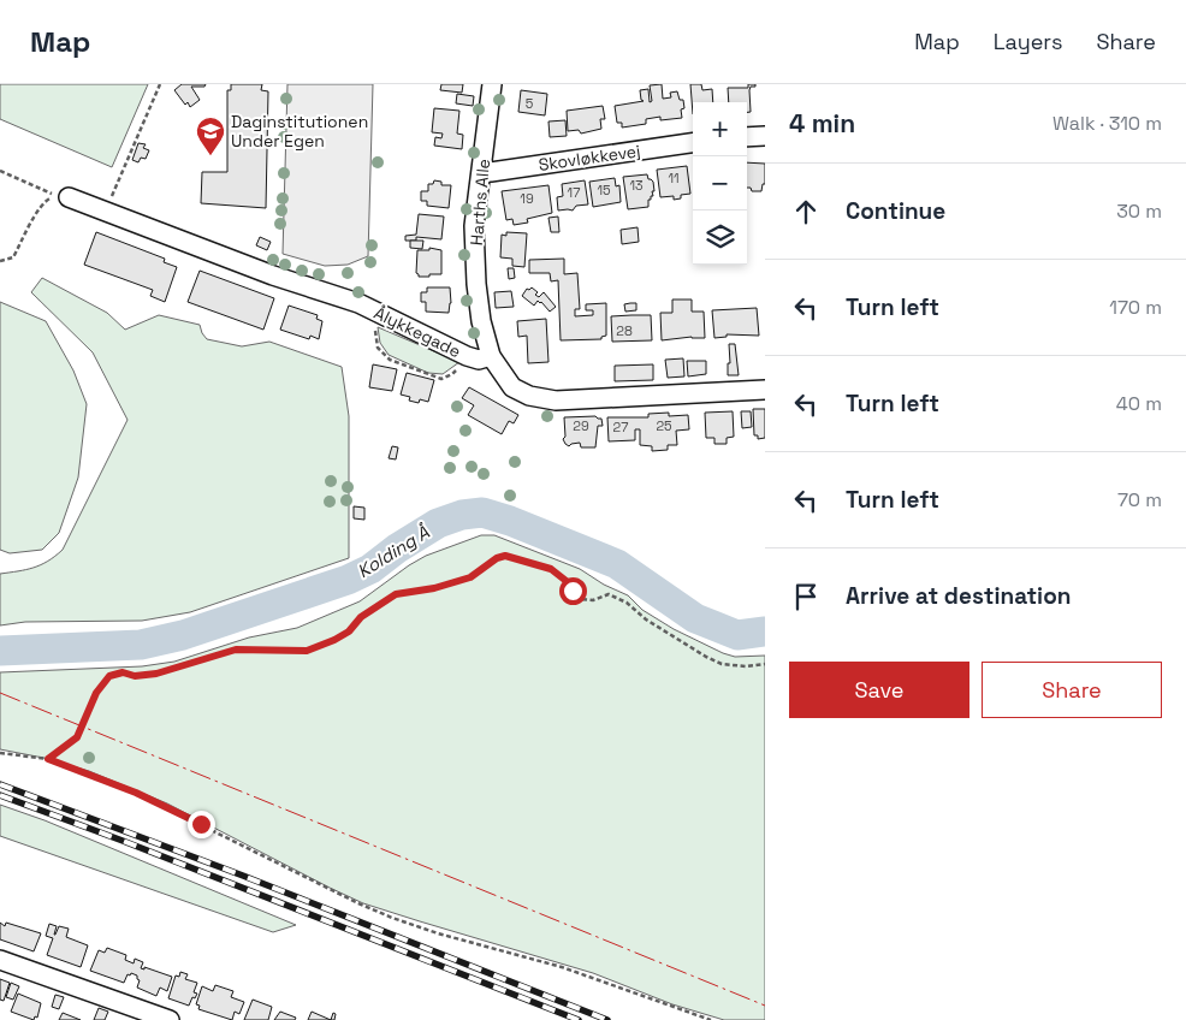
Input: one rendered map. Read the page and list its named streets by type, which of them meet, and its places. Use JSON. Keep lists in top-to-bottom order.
{
  "streets": {
    "street": ["Skovløkkevej", "Harths Alle", "Ålykkegade"]
  },
  "crossings": [
    ["Skovløkkevej", "Harths Alle"],
    ["Harths Alle", "Ålykkegade"]
  ],
  "water": ["Kolding Å"],
  "places": {
    "school or university": ["Daginstitutionen Under Egen"]
  },
  "house_numbers": [
    "5",
    "11",
    "13",
    "15",
    "17",
    "19",
    "28",
    "29",
    "25",
    "27"
  ],
  "page": {
    "header": "Map",
    "nav": ["Map", "Layers", "Share"],
    "heading": ["4 min", "Walk · 310 m"],
    "map_buttons": ["+", "−"],
    "list": [
      ["Continue", "30 m"],
      ["Turn left", "170 m"],
      ["Turn left", "40 m"],
      ["Turn left", "70 m"],
      "Arrive at destination"
    ],
    "buttons": ["Save", "Share"]
  }
}
